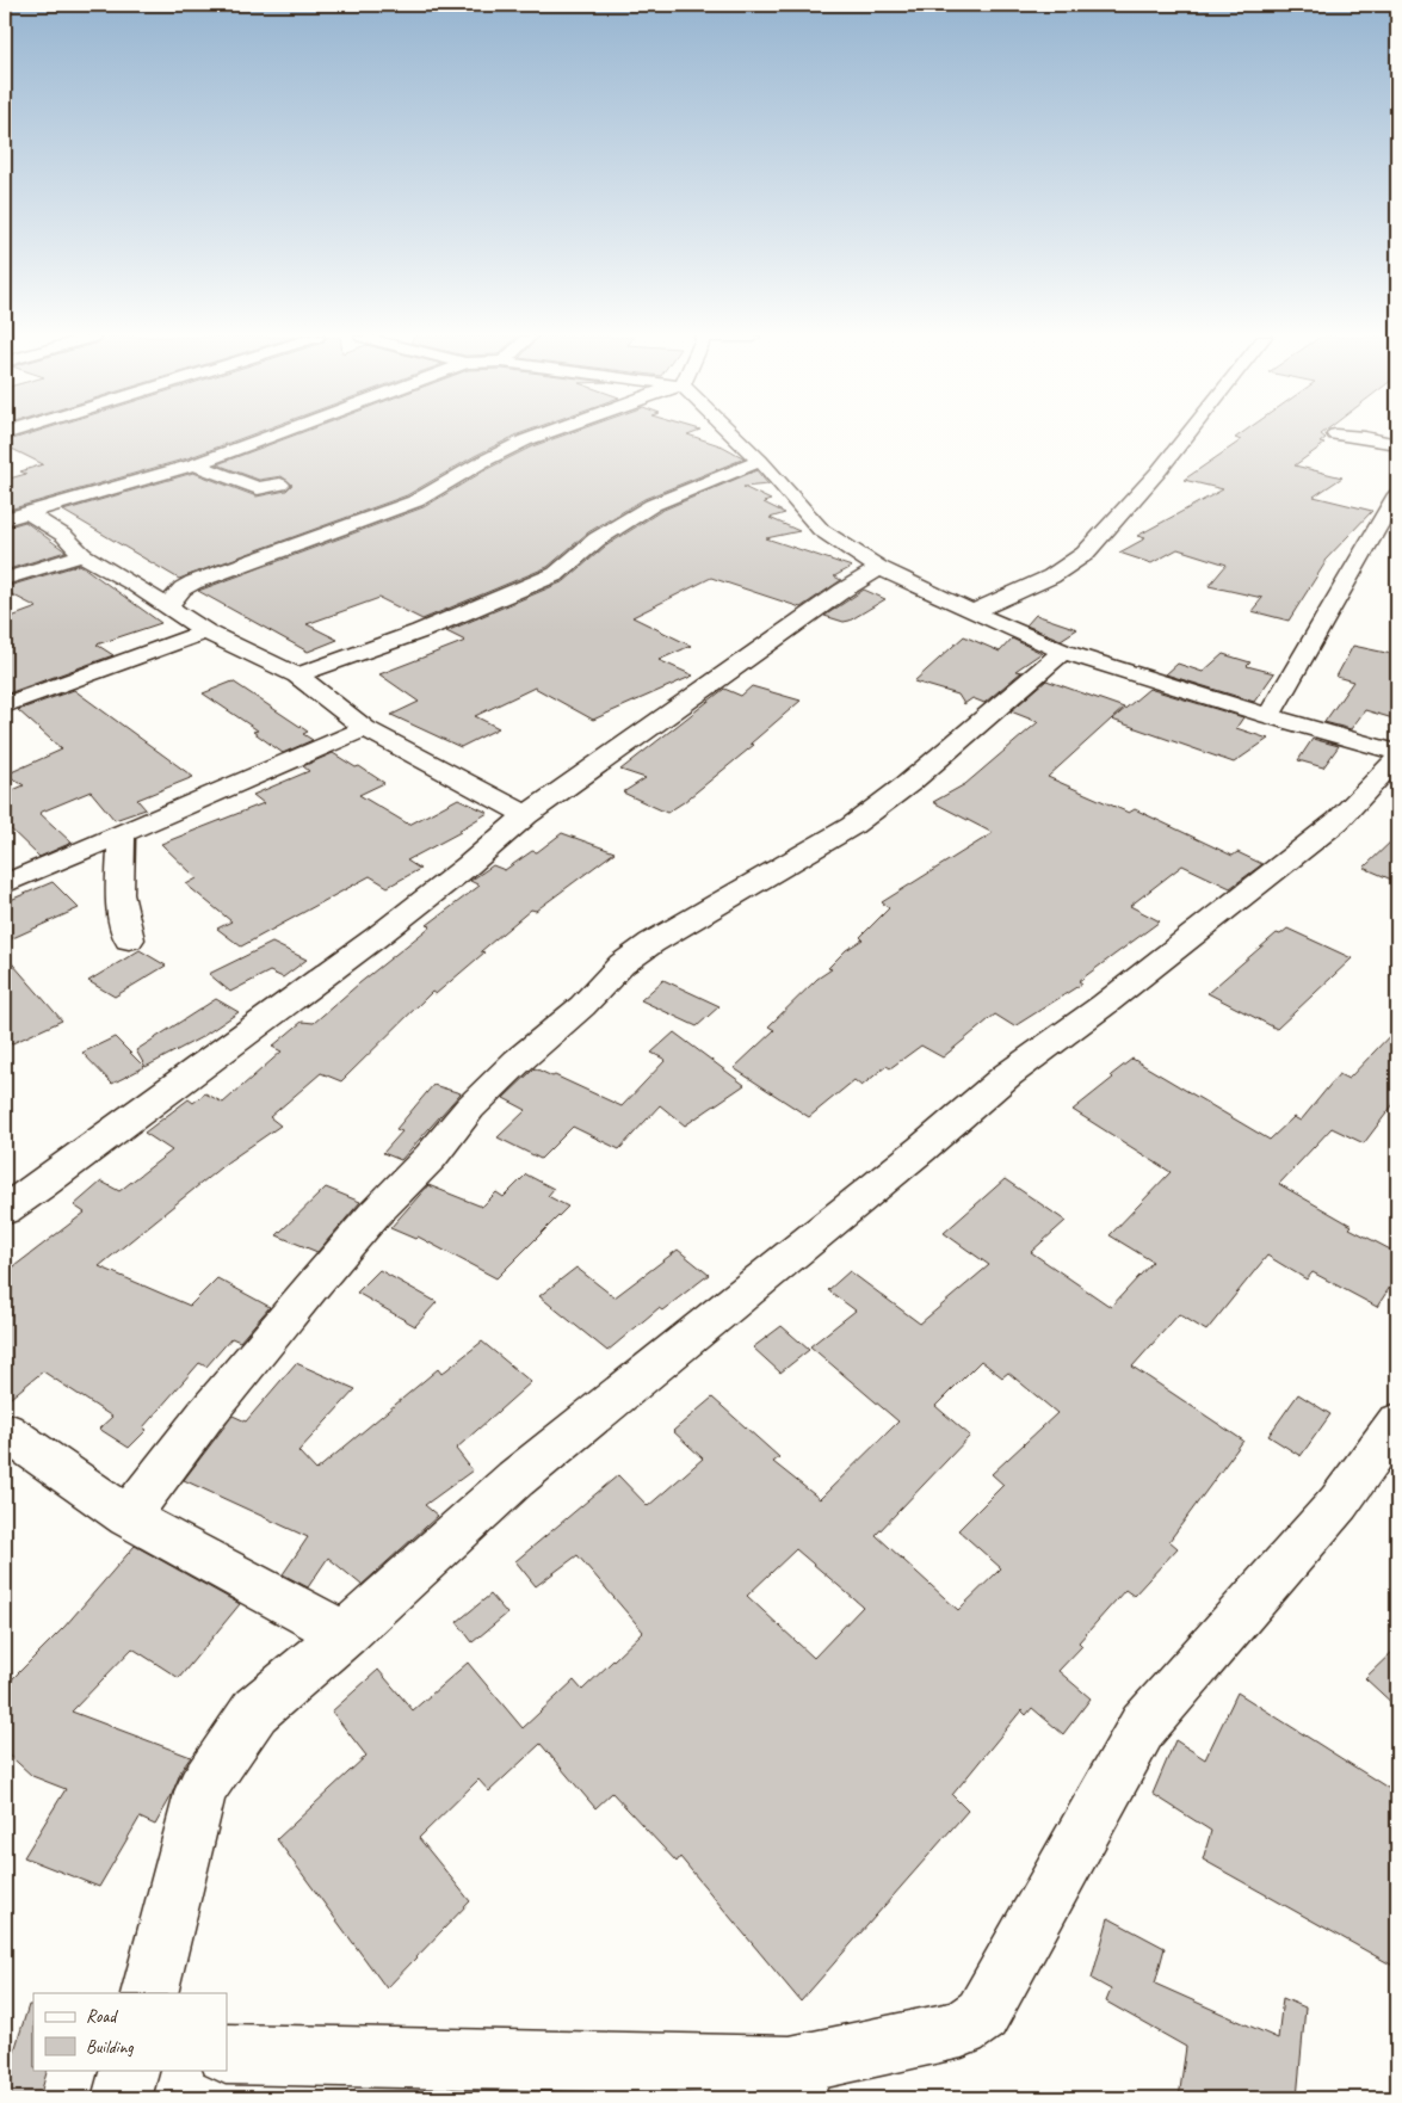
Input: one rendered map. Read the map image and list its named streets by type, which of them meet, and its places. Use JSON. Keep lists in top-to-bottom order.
{
  "legend": ["Road", "Building"]
}
